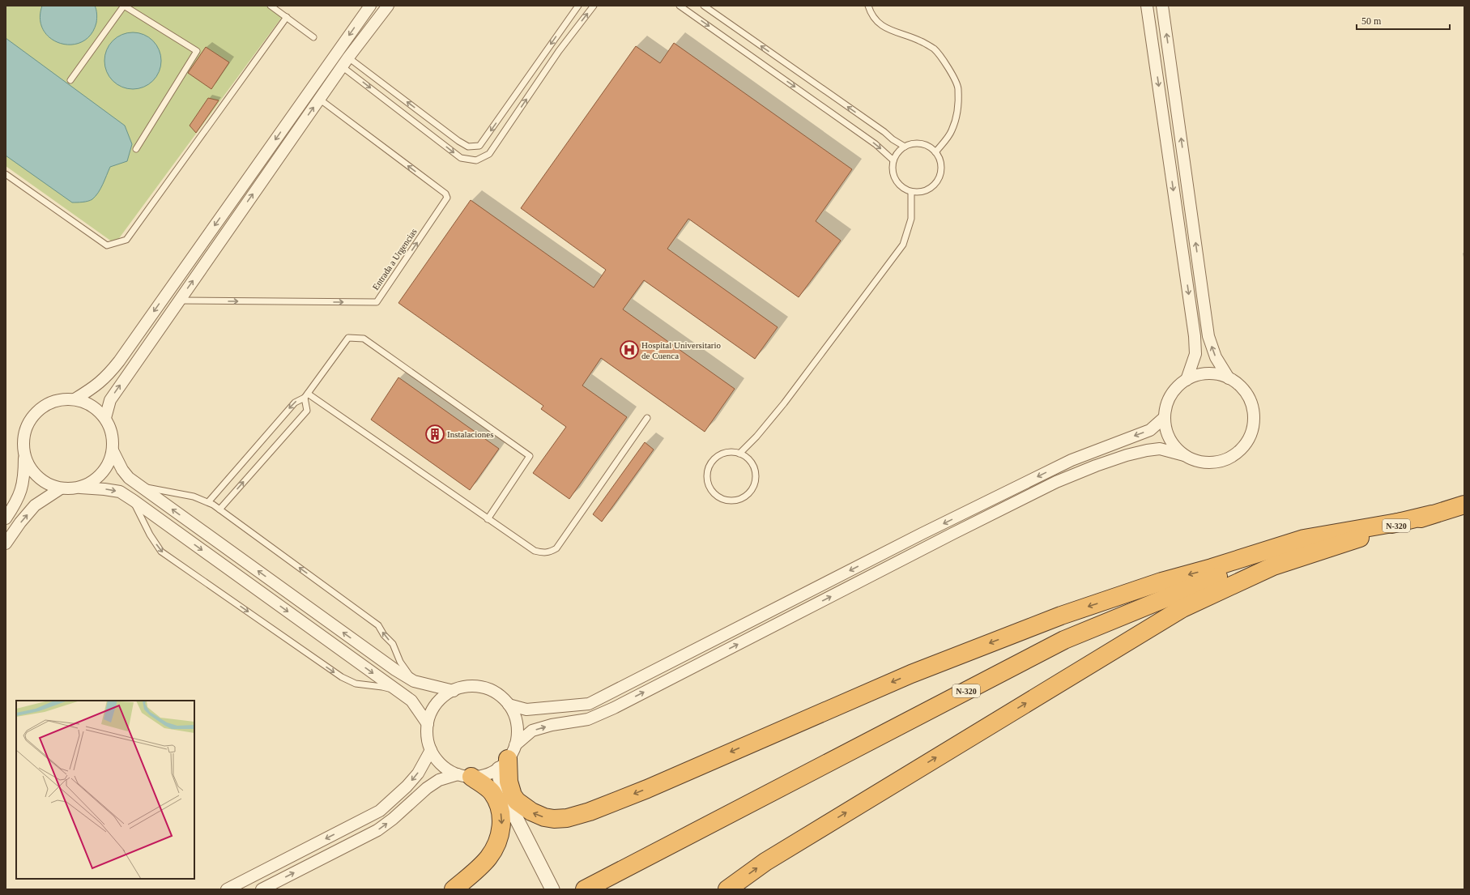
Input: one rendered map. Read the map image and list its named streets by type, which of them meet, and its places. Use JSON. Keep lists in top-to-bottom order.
{
  "streets": {
    "highway": ["N-320"],
    "lane": ["Entrada a Urgencias"]
  },
  "places": {
    "hospital": ["Hospital Universitario de Cuenca"],
    "building": ["Instalaciones"]
  },
  "scale_bar": "50 m"
}
